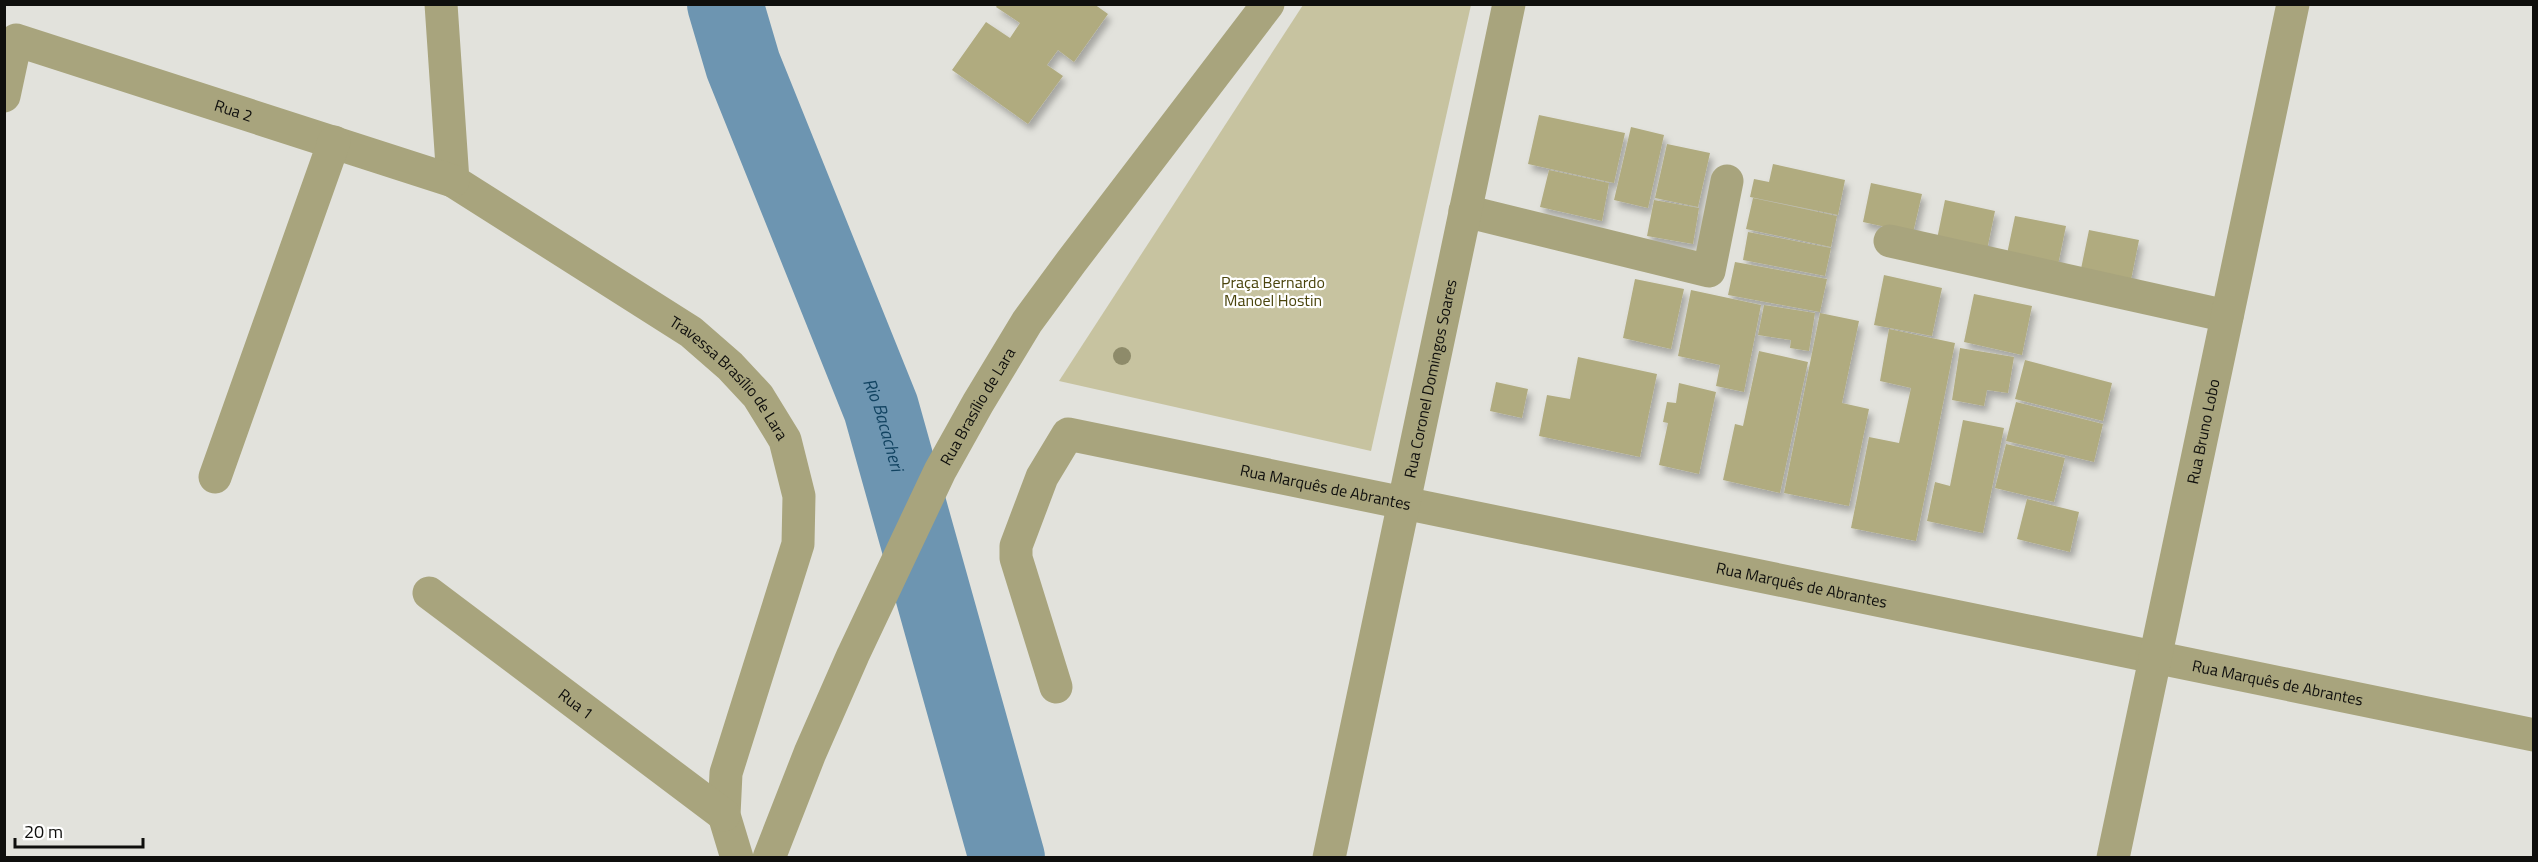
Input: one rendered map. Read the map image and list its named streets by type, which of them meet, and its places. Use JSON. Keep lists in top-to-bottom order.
{
  "streets": {
    "street": [
      "Rua 2",
      "Rua Coronel Domingos Soares",
      "Travessa Brasílio de Lara",
      "Rua Brasílio de Lara",
      "Rua Bruno Lobo",
      "Rua Marquês de Abrantes",
      "Rua 1"
    ]
  },
  "crossings": [
    ["Rua 2", "Travessa Brasílio de Lara"],
    ["Rua Coronel Domingos Soares", "Rua Marquês de Abrantes"],
    ["Travessa Brasílio de Lara", "Rua 1"],
    ["Rua Bruno Lobo", "Rua Marquês de Abrantes"]
  ],
  "water": ["Rio Bacacheri"],
  "parks": ["Praça Bernardo Manoel Hostin"],
  "scale_bar": "20 m"
}
